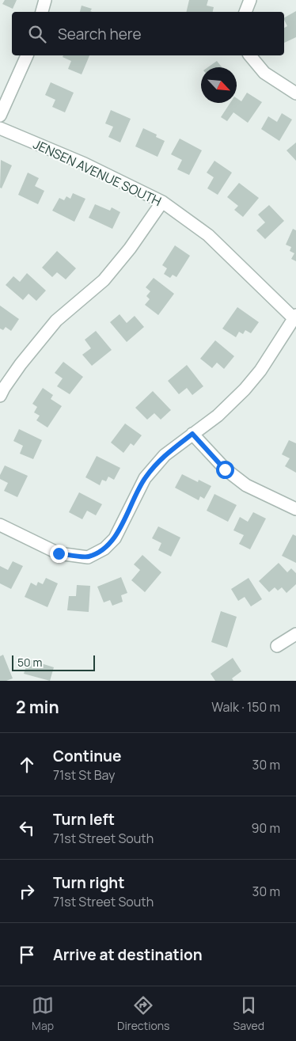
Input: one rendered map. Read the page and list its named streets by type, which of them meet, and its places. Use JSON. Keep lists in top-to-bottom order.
{
  "streets": {
    "street": ["JENSEN AVENUE SOUTH"]
  },
  "scale_bar": "50 m",
  "north": "bottom right",
  "page": {
    "search": "Search here",
    "scale": "50 m",
    "heading": ["2 min", "Walk · 150 m"],
    "list": [
      ["Continue", "71st St Bay", "30 m"],
      ["Turn left", "71st Street South", "90 m"],
      ["Turn right", "71st Street South", "30 m"],
      "Arrive at destination"
    ],
    "nav": ["Map", "Directions", "Saved"]
  }
}
